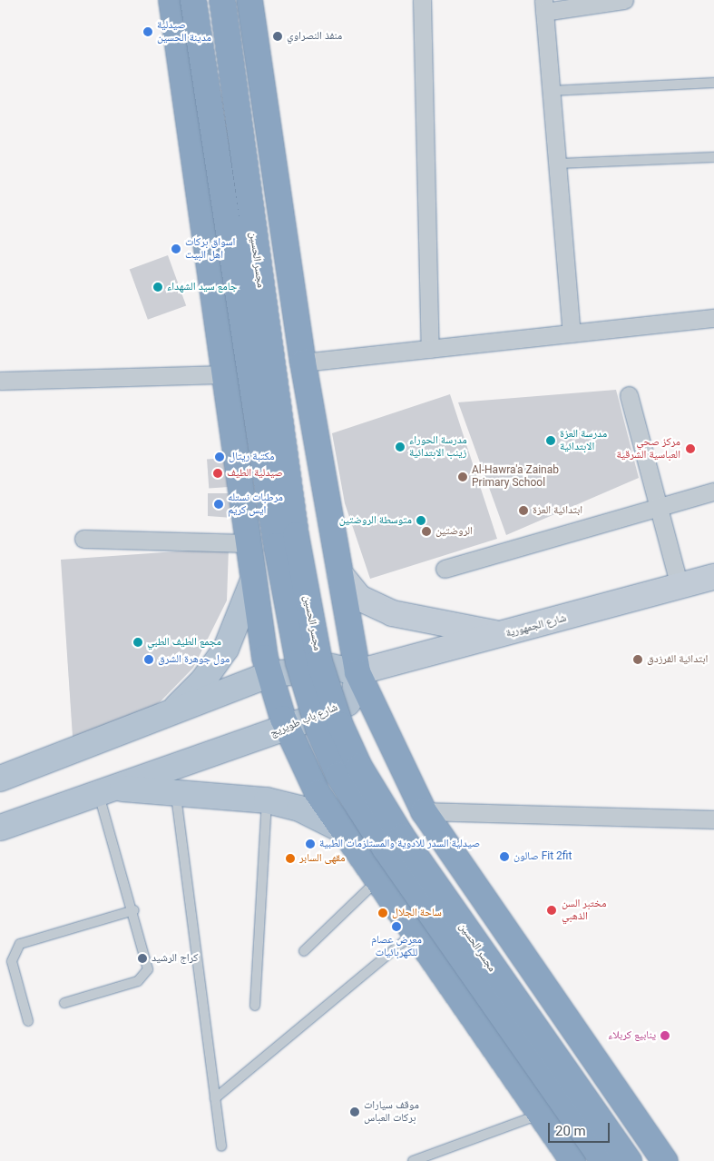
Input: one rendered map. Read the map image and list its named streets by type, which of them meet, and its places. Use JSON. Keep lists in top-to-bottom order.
{
  "streets": {
    "highway": ["مجسر الحسين"],
    "main road": ["شارع الجمهورية", "شارع باب طويريج"]
  },
  "crossings": [
    ["شارع الجمهورية", "شارع باب طويريج"]
  ],
  "places": [
    "صيدلية مدينة الحسين",
    "منفذ النصراوي",
    "اسواق بركات اهل البيت",
    "جامع سيد الشهداء",
    "مدرسة العزة الابتدائية",
    "مدرسة الحوراء زينب الابتدائية",
    "مركز صحي العباسية الشرقية",
    "مكتبة ريتال",
    "صيدلية الطيف",
    "Al-Hawra'a Zainab Primary School",
    "مرطبات نستله ايس كريم",
    "ابتدائية العزة",
    "متوسطة الروضتين",
    "الروضتين",
    "مجمع الطيف الطبي",
    "مول جوهرة الشرق",
    "ابتدائية الفرزدق",
    "صيدلية السدر للادوية والمستلزمات الطبية",
    "صالون Fit 2fit",
    "مقهى السابر",
    "مختبر السن الذهبي",
    "ساحة الجلال",
    "معرض عصام للكهربائيات",
    "كراج الرشيد",
    "ينابيع كربلاء",
    "موقف سيارات بركات العباس"
  ],
  "scale_bar": "20 m"
}
